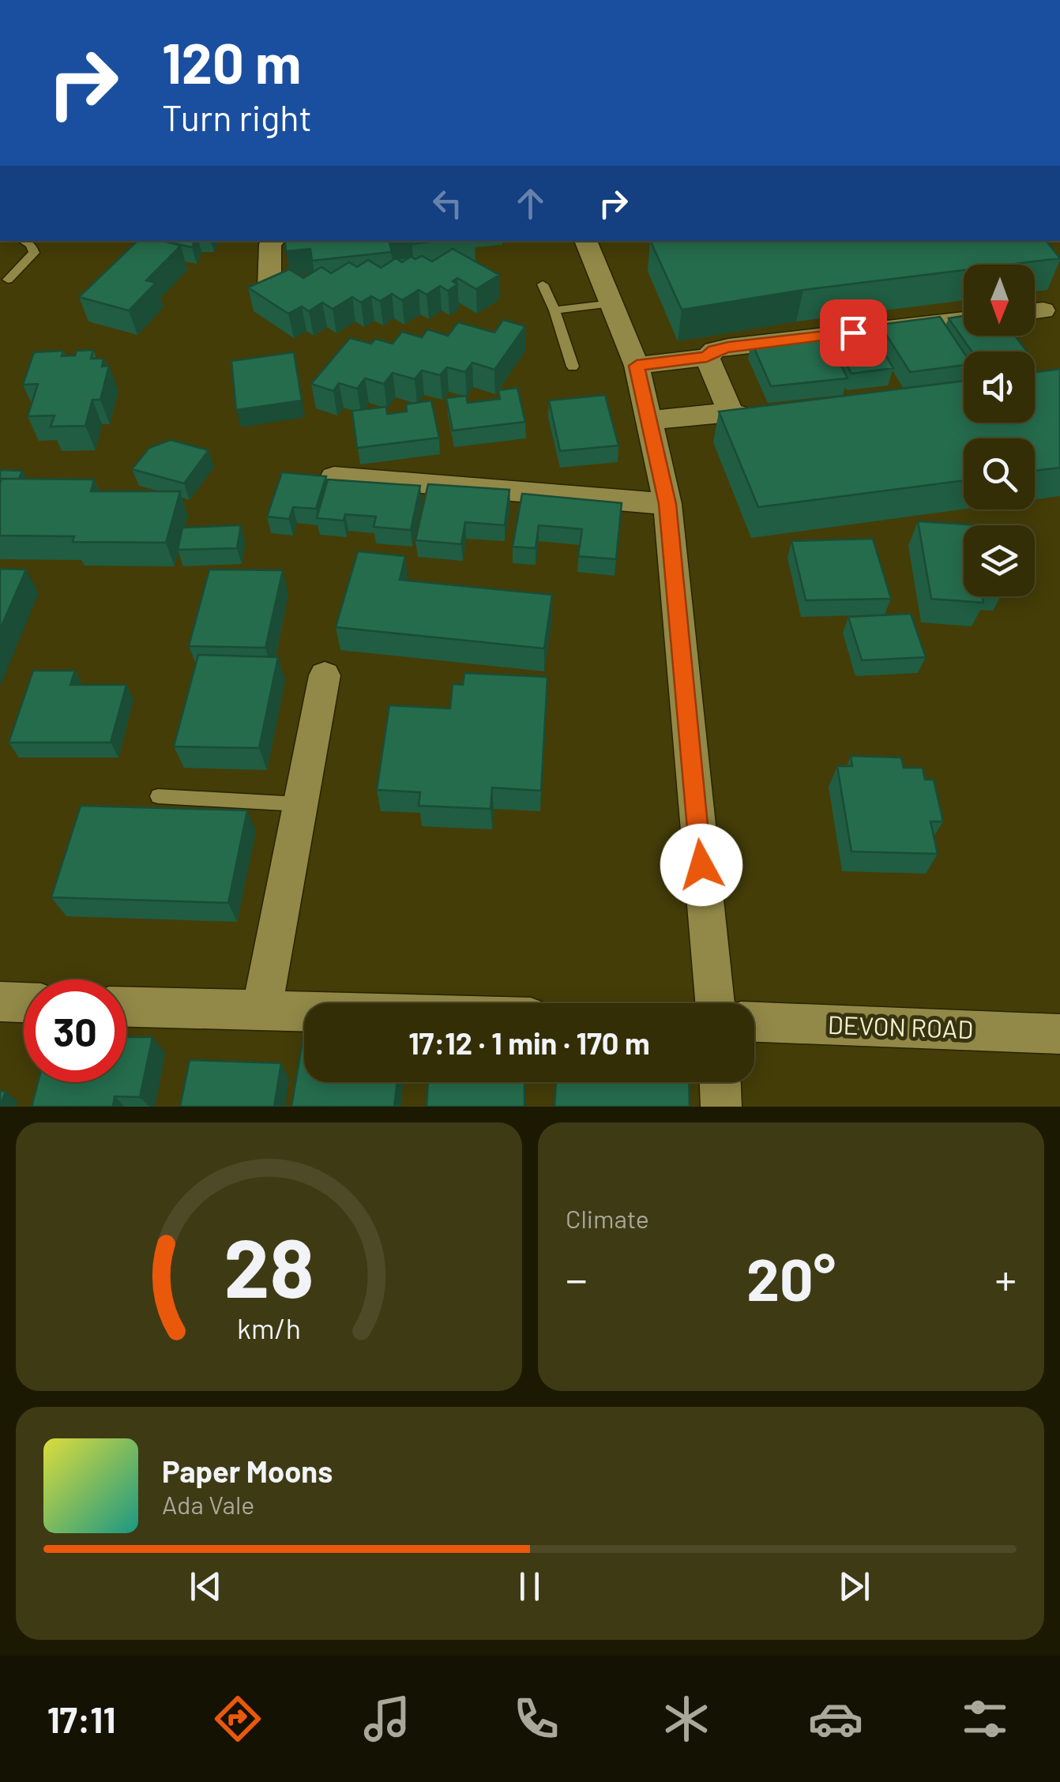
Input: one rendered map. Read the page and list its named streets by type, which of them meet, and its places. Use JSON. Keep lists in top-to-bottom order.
{
  "streets": {
    "street": ["DEVON ROAD"]
  },
  "north": "bottom",
  "page": {
    "turn": ["120 m", "Turn right"],
    "limit": "30",
    "trip": "17:12 · 1 min · 170 m",
    "tile": "Climate",
    "heat": ["−", "20°", "+"],
    "song": ["Paper Moons", "Ada Vale"],
    "tabs": "17:11",
    "gauge": ["28", "km/h"]
  }
}
